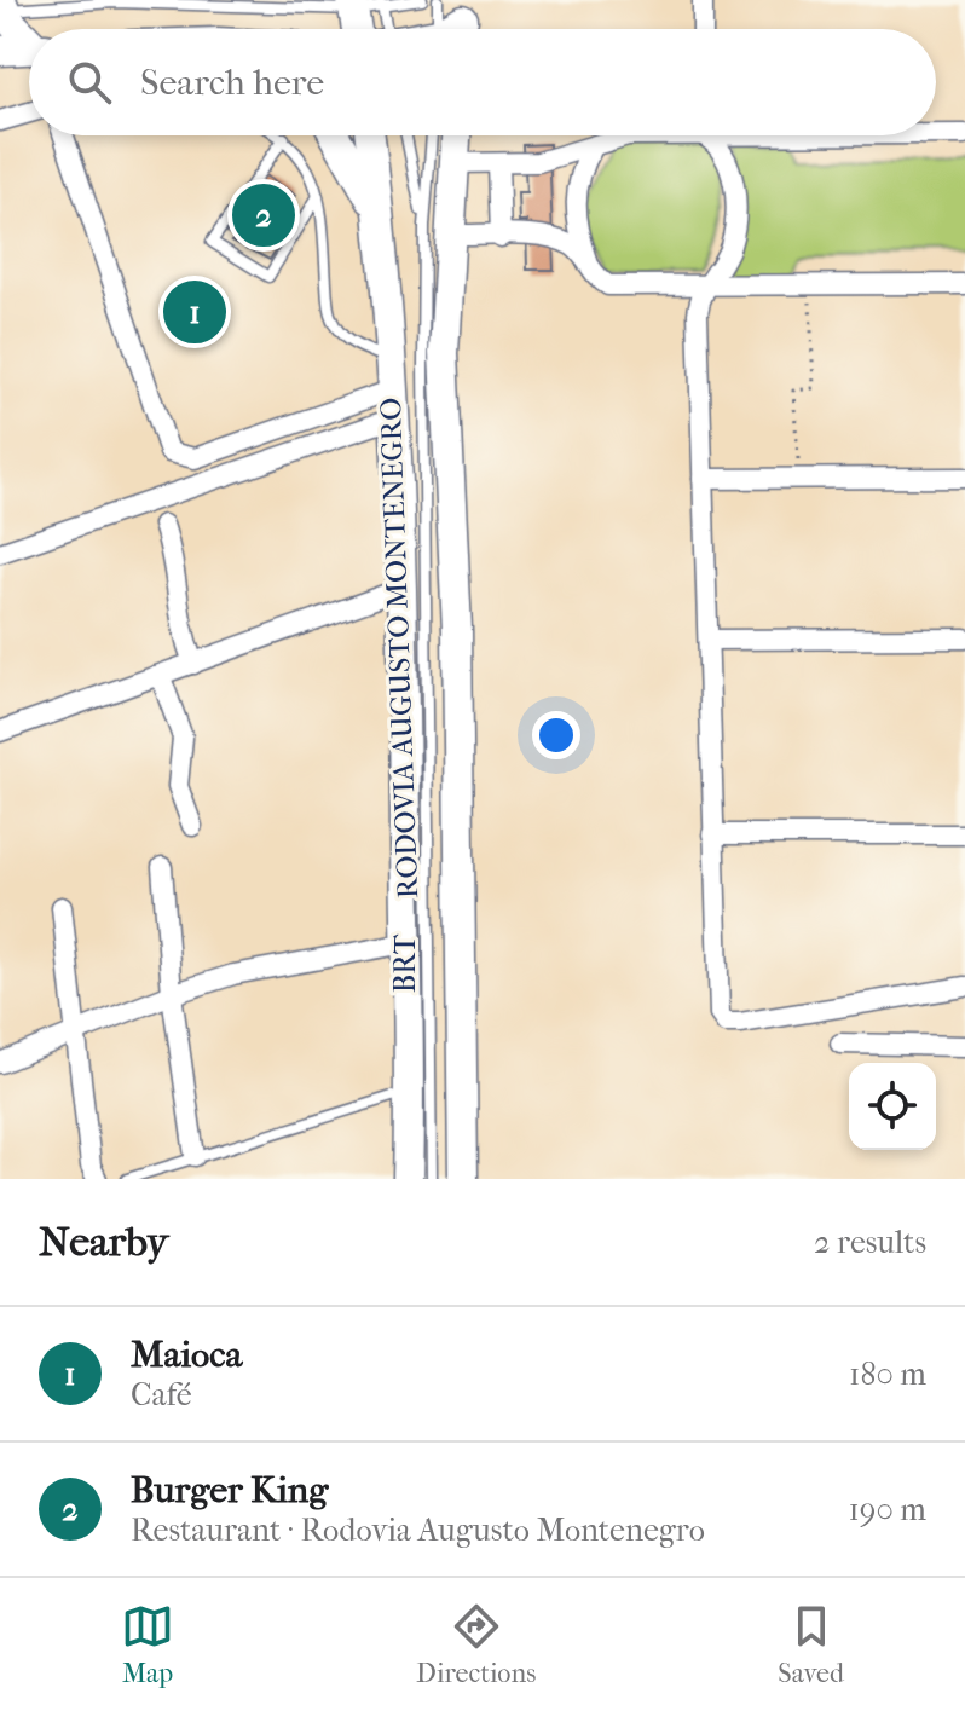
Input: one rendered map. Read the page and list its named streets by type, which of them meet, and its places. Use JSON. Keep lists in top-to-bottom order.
{
  "streets": {
    "main road": ["RODOVIA AUGUSTO MONTENEGRO"],
    "lane": ["BRT"]
  },
  "crossings": [
    ["RODOVIA AUGUSTO MONTENEGRO", "BRT"]
  ],
  "page": {
    "search": "Search here",
    "pins": ["2", "1"],
    "heading": ["Nearby", "2 results"],
    "list": [
      {
        "mark": "1",
        "name": "Maioca",
        "note": "Café",
        "value": "180 m"
      },
      {
        "mark": "2",
        "name": "Burger King",
        "note": "Restaurant · Rodovia Augusto Montenegro",
        "value": "190 m"
      }
    ],
    "nav": ["Map", "Directions", "Saved"]
  }
}
